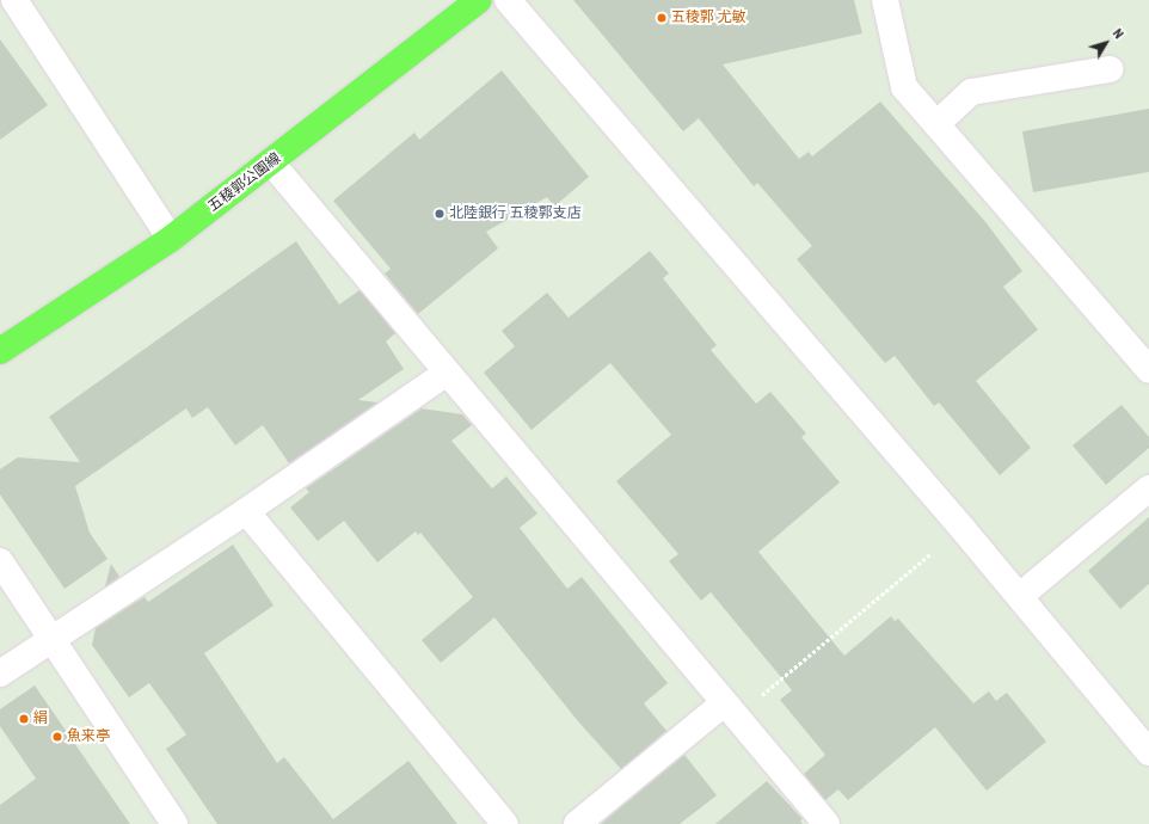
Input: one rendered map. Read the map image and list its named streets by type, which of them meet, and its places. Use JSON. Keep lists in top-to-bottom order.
{
  "streets": {
    "main road": ["五稜郭公園線"]
  },
  "places": [
    "五稜郭 尤敏",
    "北陸銀行 五稜郭支店",
    "絹",
    "魚来亭"
  ],
  "north": "top right"
}
